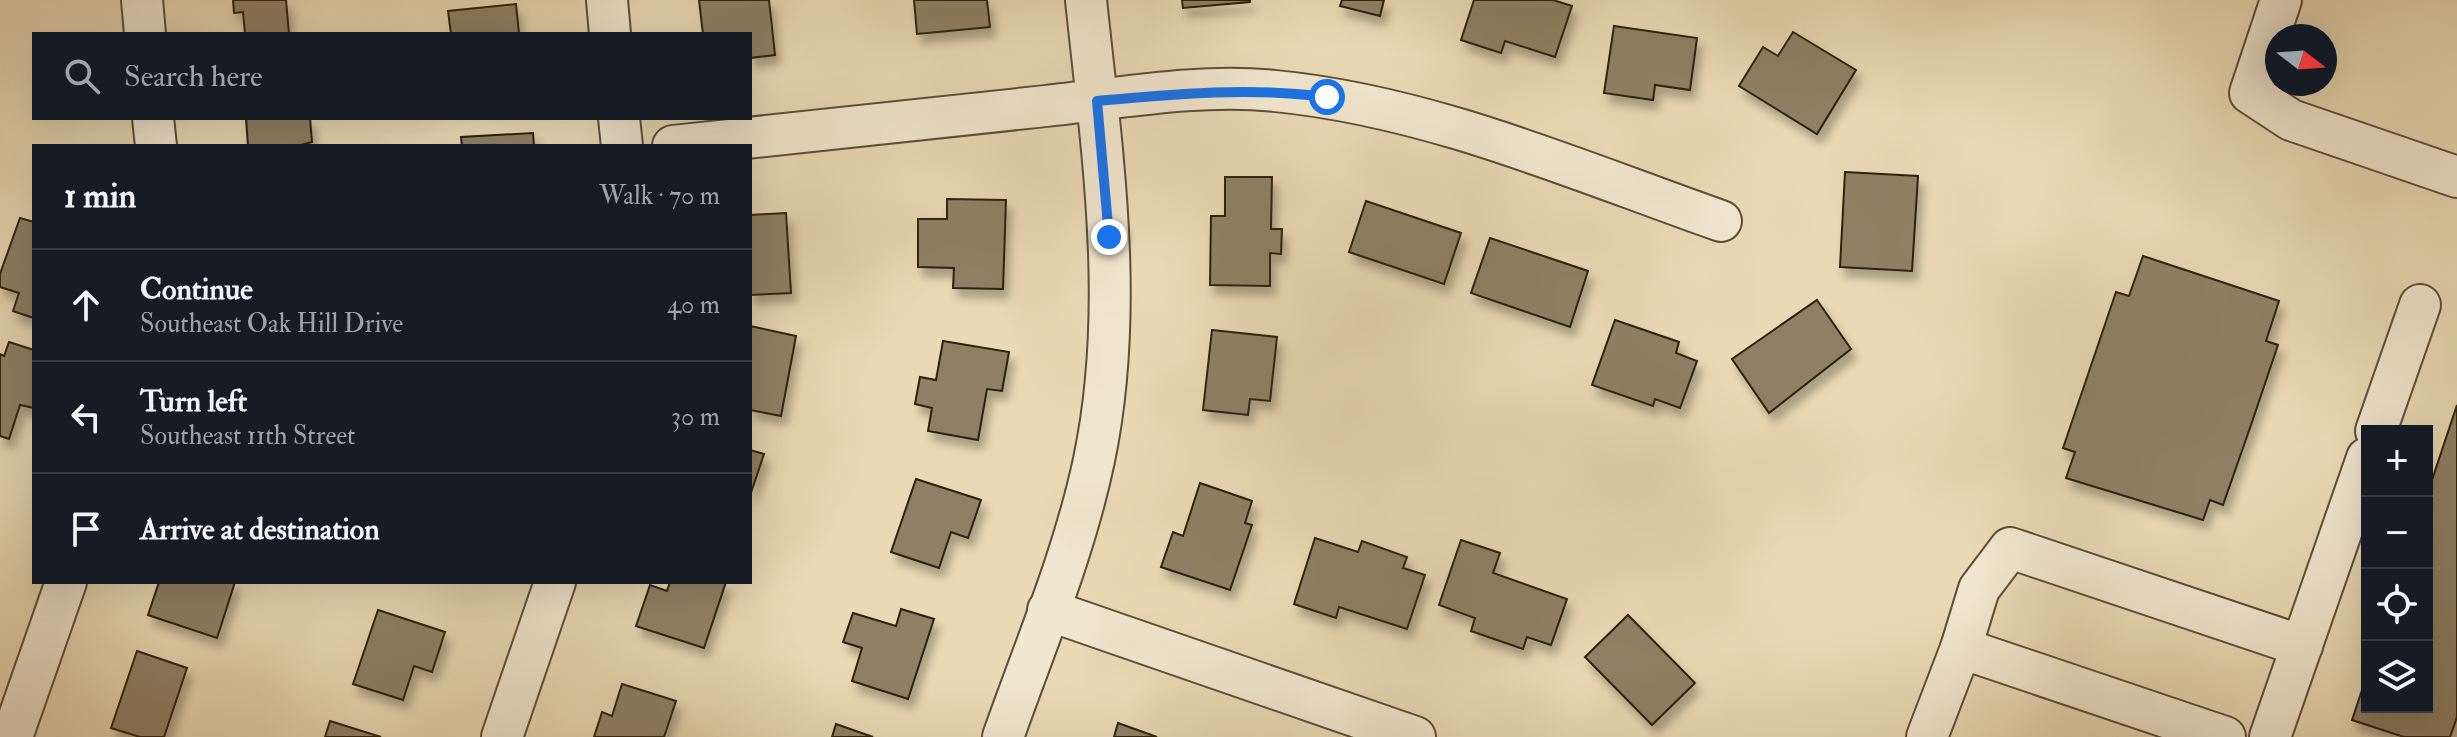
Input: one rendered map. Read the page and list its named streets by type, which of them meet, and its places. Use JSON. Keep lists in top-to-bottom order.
{
  "north": "right",
  "page": {
    "search": "Search here",
    "heading": ["1 min", "Walk · 70 m"],
    "list": [
      ["Continue", "Southeast Oak Hill Drive", "40 m"],
      ["Turn left", "Southeast 11th Street", "30 m"],
      "Arrive at destination"
    ],
    "map_buttons": ["+", "−"]
  }
}
